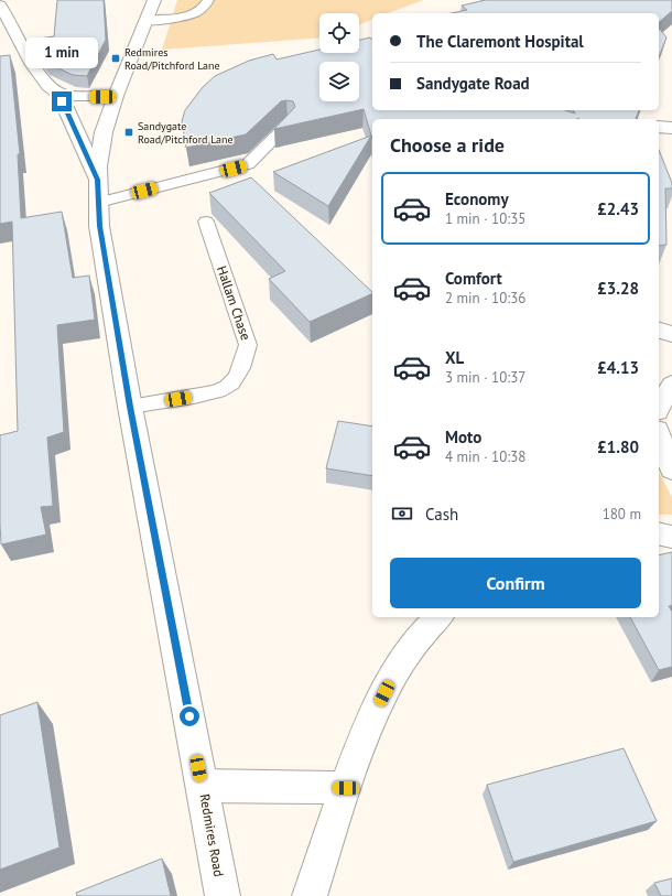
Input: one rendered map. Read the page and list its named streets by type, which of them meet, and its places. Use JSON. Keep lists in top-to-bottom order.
{
  "streets": {
    "street": ["Redmires Road"],
    "lane": ["Hallam Chase"]
  },
  "crossings": [
    ["Hallam Chase", "Redmires Road"]
  ],
  "places": {
    "transit": ["Redmires Road/Pitchford Lane", "Sandygate Road/Pitchford Lane"]
  },
  "page": {
    "banner": ["The Claremont Hospital", "Sandygate Road"],
    "bubble": "1 min",
    "heading": "Choose a ride",
    "list": [
      {
        "name": "Economy",
        "note": "1 min · 10:35",
        "value": "£2.43"
      },
      {
        "name": "Comfort",
        "note": "2 min · 10:36",
        "value": "£3.28"
      },
      {
        "name": "XL",
        "note": "3 min · 10:37",
        "value": "£4.13"
      },
      {
        "name": "Moto",
        "note": "4 min · 10:38",
        "value": "£1.80"
      }
    ],
    "pay": ["Cash", "180 m"],
    "buttons": "Confirm"
  }
}
